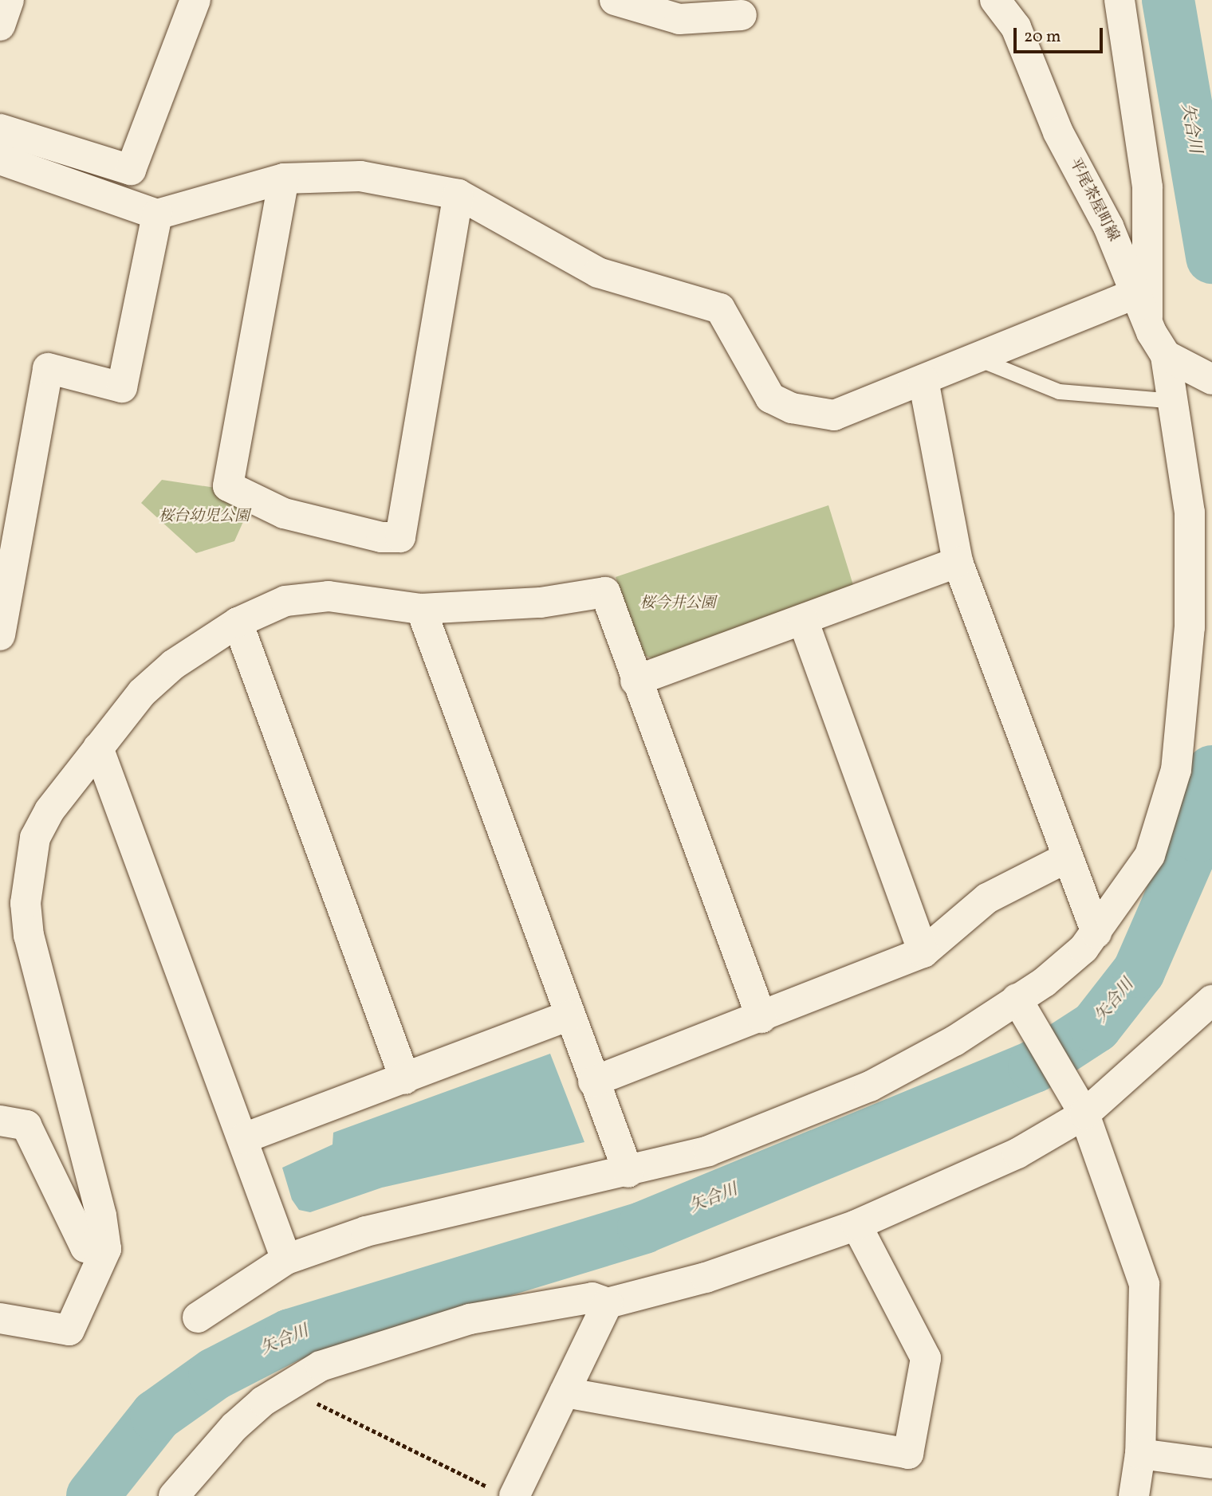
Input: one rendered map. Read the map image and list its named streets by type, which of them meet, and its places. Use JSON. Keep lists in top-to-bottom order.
{
  "streets": {
    "street": ["平尾茶屋町線"]
  },
  "water": ["矢合川"],
  "parks": ["桜台幼児公園", "桜今井公園"],
  "scale_bar": "20 m"
}
